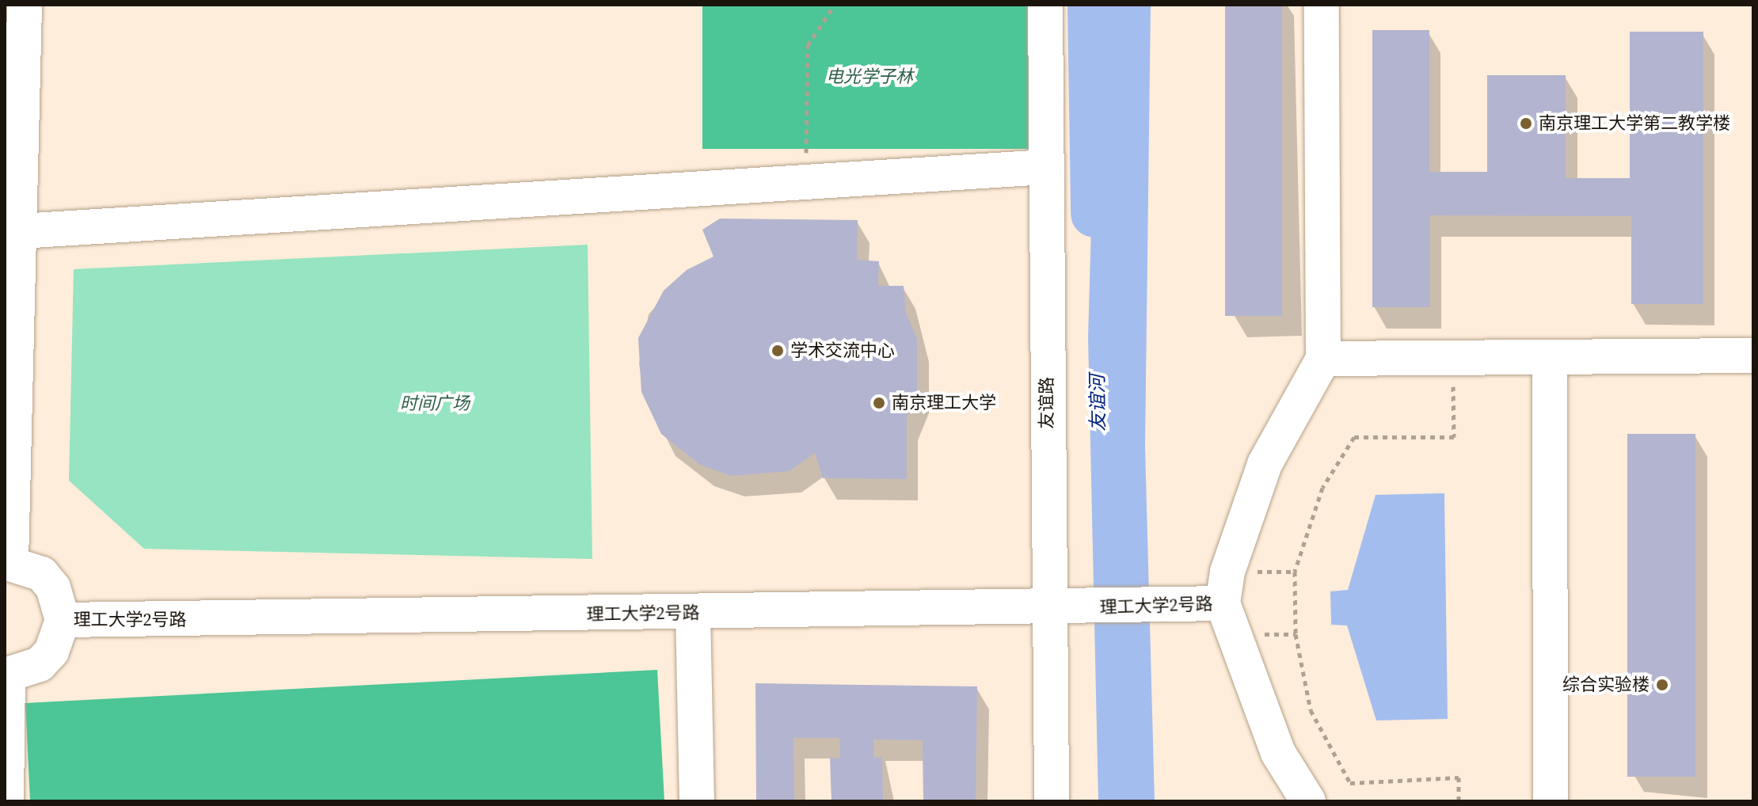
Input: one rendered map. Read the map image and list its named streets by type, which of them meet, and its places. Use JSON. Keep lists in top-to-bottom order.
{
  "streets": {
    "street": ["友谊路", "理工大学2号路"]
  },
  "crossings": [
    ["友谊路", "理工大学2号路"]
  ],
  "water": ["友谊河"],
  "parks": ["电光学子林", "时间广场"],
  "places": [
    "南京理工大学第二教学楼",
    "学术交流中心",
    "南京理工大学",
    "综合实验楼"
  ]
}
